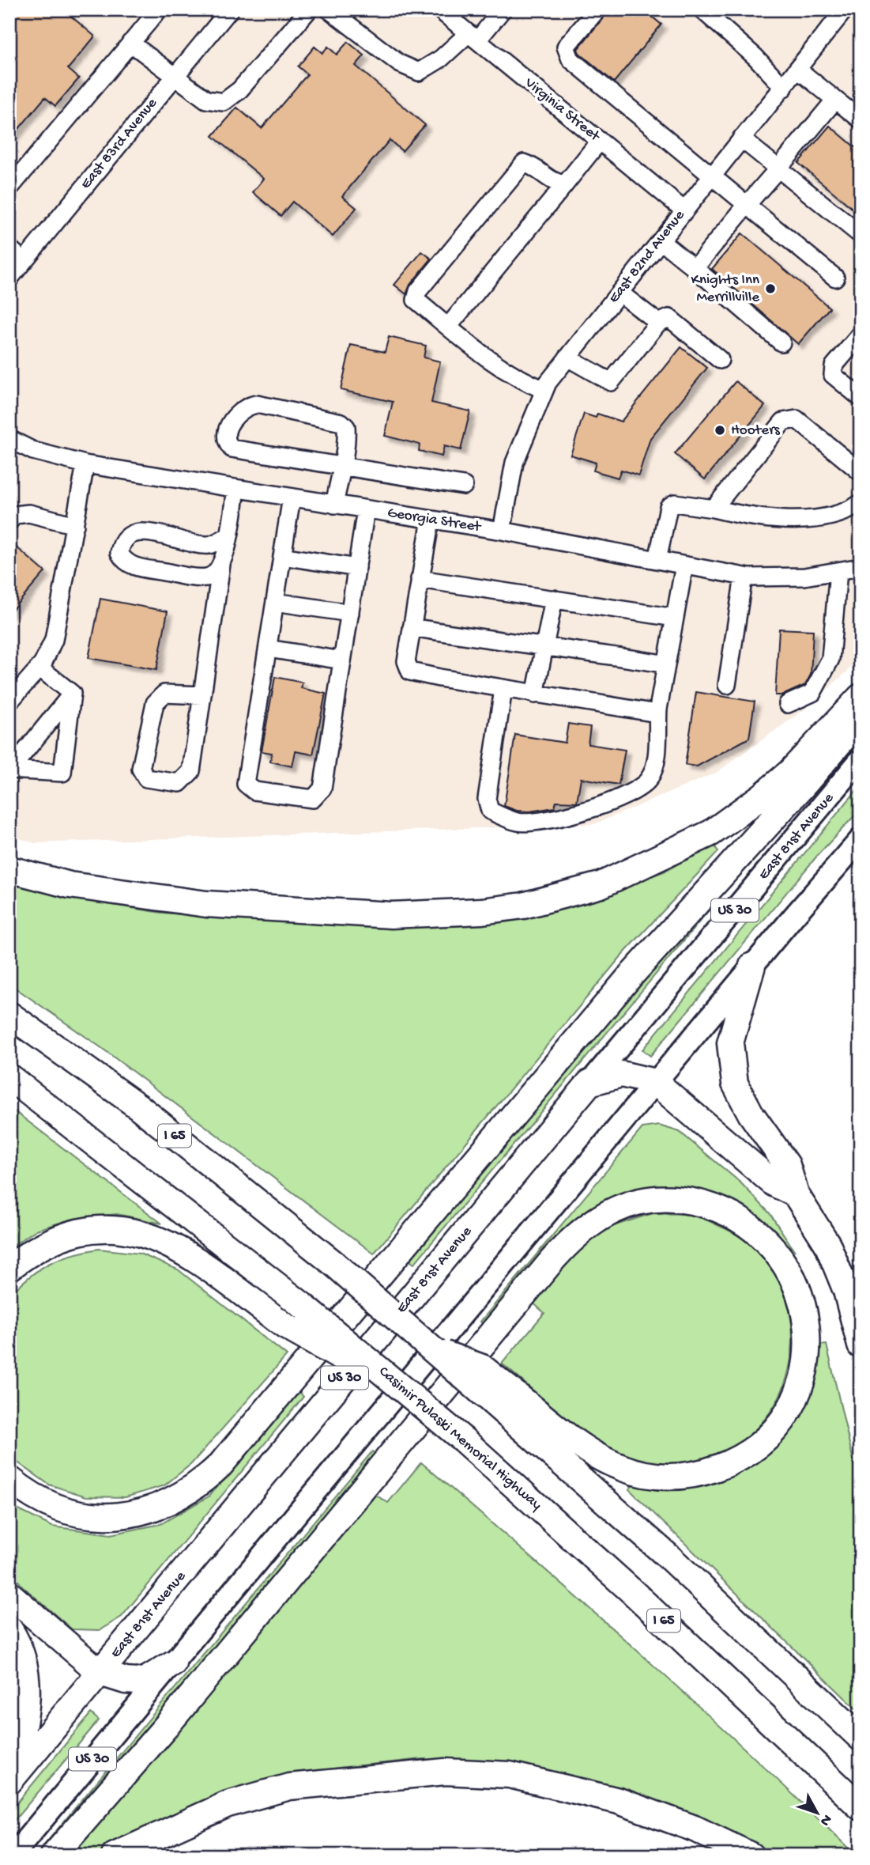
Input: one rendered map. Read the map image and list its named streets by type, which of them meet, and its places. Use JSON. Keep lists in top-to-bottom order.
{
  "streets": {
    "highway": [
      "East 81st Avenue",
      "US 30",
      "I 65",
      "Casimir Pulaski Memorial Highway"
    ],
    "street": [
      "Virginia Street",
      "East 83rd Avenue",
      "East 82nd Avenue",
      "Georgia Street"
    ]
  },
  "crossings": [
    ["Virginia Street", "East 82nd Avenue"],
    ["East 82nd Avenue", "Georgia Street"]
  ],
  "places": ["Knights Inn Merrillville", "Hooters"],
  "north": "bottom right"
}
